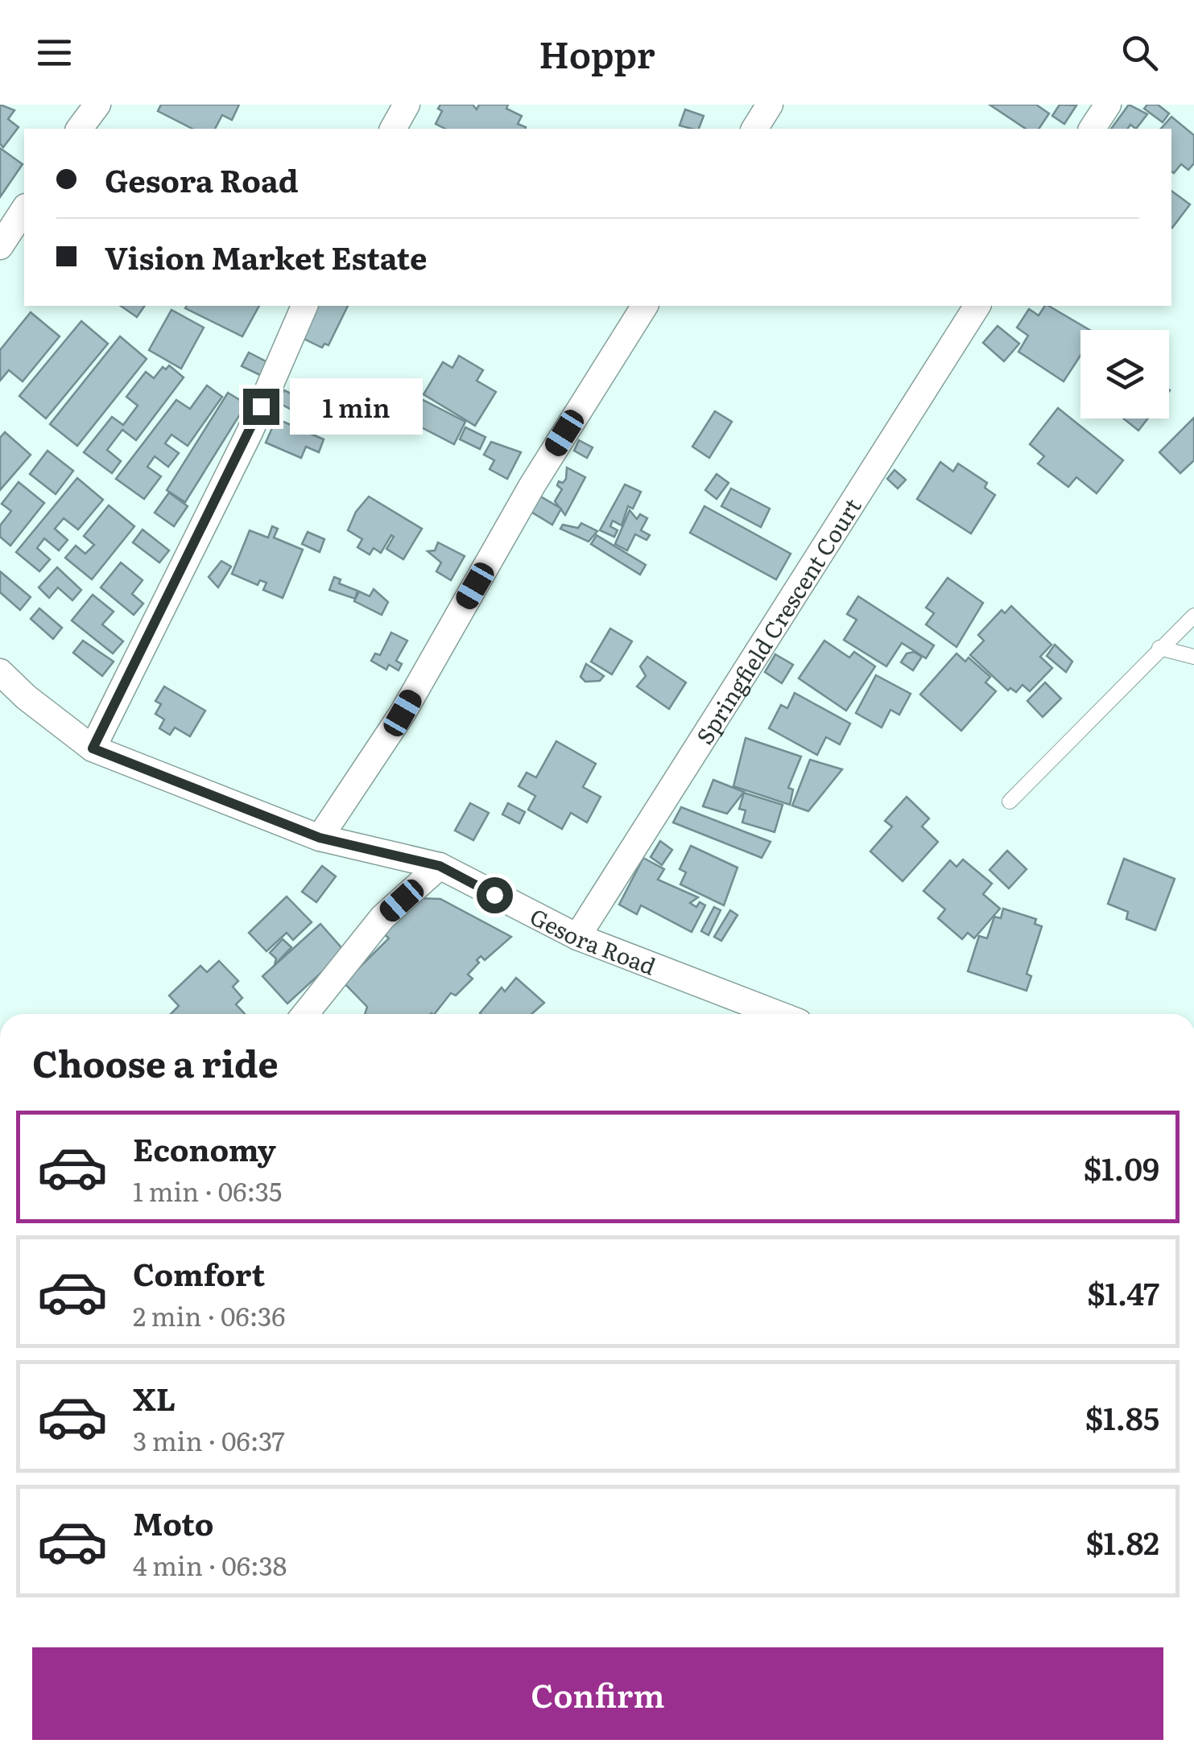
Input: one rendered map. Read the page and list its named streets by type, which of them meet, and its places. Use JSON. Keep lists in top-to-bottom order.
{
  "streets": {
    "street": ["Springfield Crescent Court", "Gesora Road"]
  },
  "crossings": [
    ["Springfield Crescent Court", "Gesora Road"]
  ],
  "page": {
    "header": "Hoppr",
    "banner": ["Gesora Road", "Vision Market Estate"],
    "bubble": "1 min",
    "heading": "Choose a ride",
    "list": [
      {
        "name": "Economy",
        "note": "1 min · 06:35",
        "value": "$1.09"
      },
      {
        "name": "Comfort",
        "note": "2 min · 06:36",
        "value": "$1.47"
      },
      {
        "name": "XL",
        "note": "3 min · 06:37",
        "value": "$1.85"
      },
      {
        "name": "Moto",
        "note": "4 min · 06:38",
        "value": "$1.82"
      }
    ],
    "buttons": "Confirm"
  }
}
